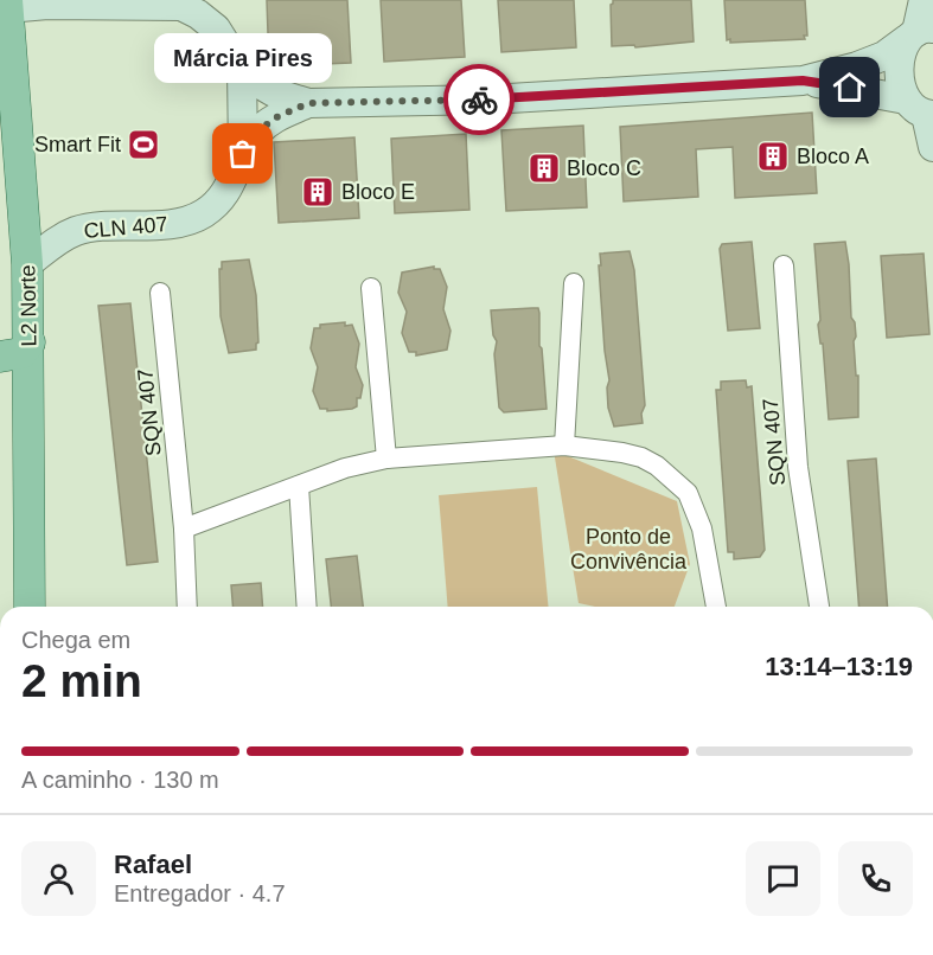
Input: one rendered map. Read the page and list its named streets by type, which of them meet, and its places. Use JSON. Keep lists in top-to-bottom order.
{
  "streets": {
    "main road": ["L2 Norte"],
    "street": ["CLN 407", "SQN 407"]
  },
  "crossings": [
    ["CLN 407", "L2 Norte"]
  ],
  "parks": ["Ponto de Convivência"],
  "places": {
    "sports": ["Smart Fit"],
    "other": ["Márcia Pires"],
    "building": ["Bloco A", "Bloco C", "Bloco E"]
  },
  "page": {
    "bubble": "Márcia Pires",
    "heading": ["2 min", "Chega em", "13:14–13:19"],
    "panel": ["Rafael", "Entregador · 4.7"],
    "bar": "A caminho · 130 m"
  }
}
